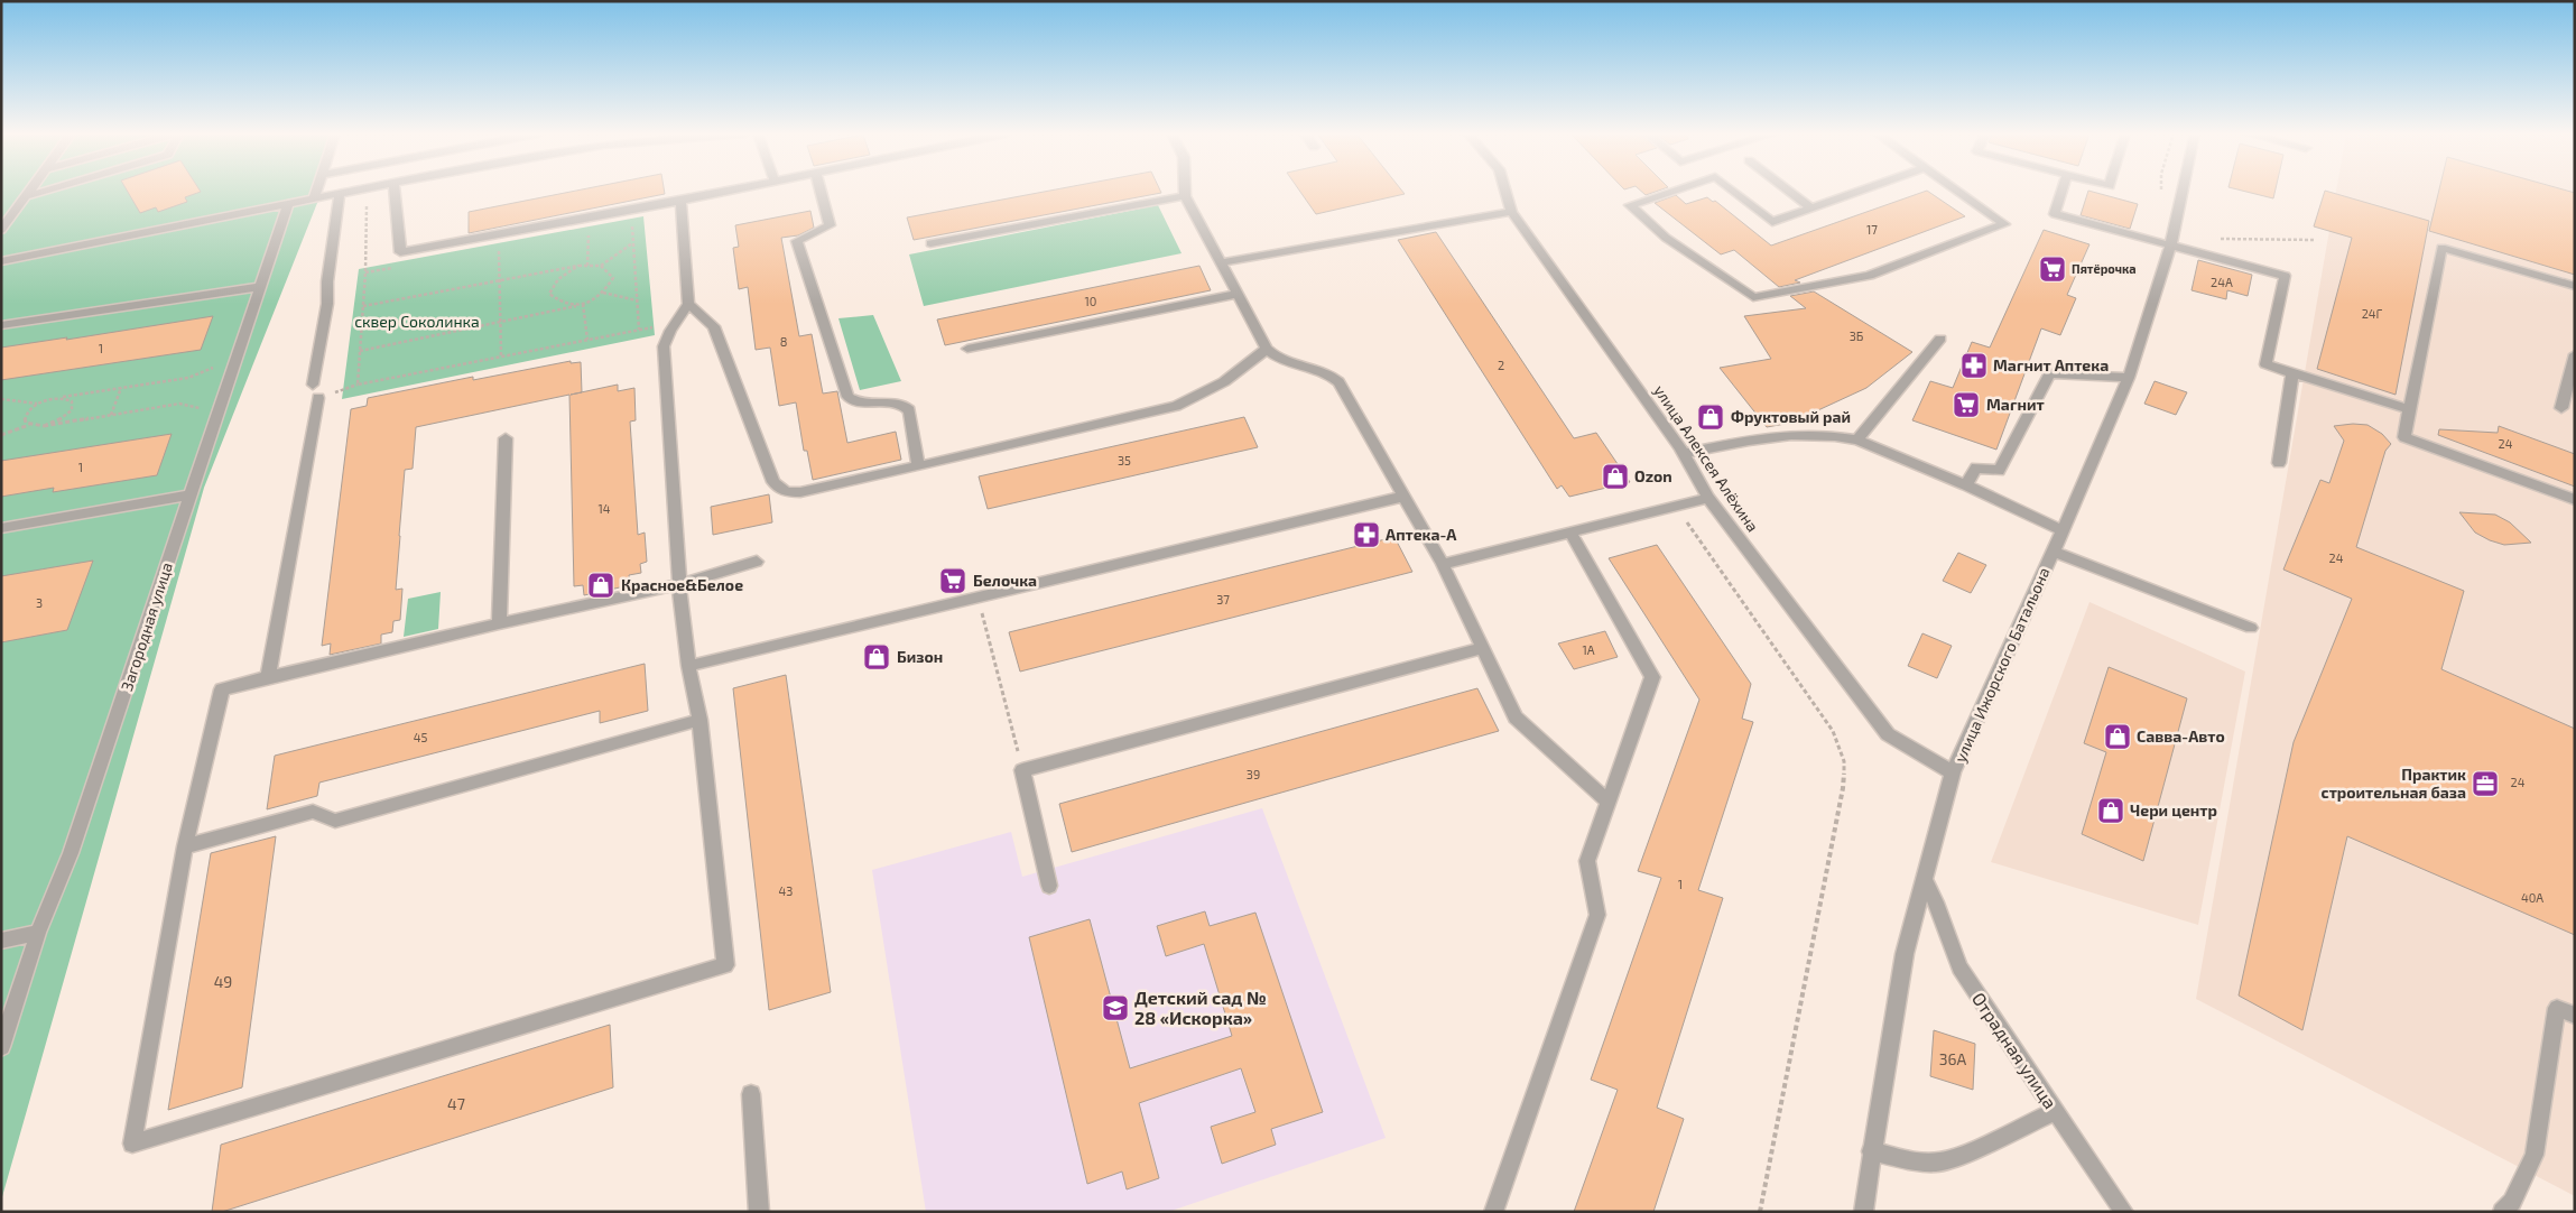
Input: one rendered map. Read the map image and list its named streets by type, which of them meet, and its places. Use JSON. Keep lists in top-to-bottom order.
{
  "streets": {
    "street": [
      "улица Алексея Алёхина",
      "Загородная улица",
      "улица Ижорского Батальона",
      "Отрадная улица"
    ]
  },
  "crossings": [
    ["улица Алексея Алёхина", "улица Ижорского Батальона"],
    ["улица Ижорского Батальона", "Отрадная улица"]
  ],
  "parks": ["сквер Соколинка"],
  "places": {
    "supermarket": ["Пятёрочка", "Магнит", "Белочка"],
    "pharmacy": ["Магнит Аптека", "Аптека-А"],
    "shop": [
      "Фруктовый рай",
      "Ozon",
      "Красное&Белое",
      "Бизон",
      "Савва-Авто",
      "Чери центр"
    ],
    "office": ["Практик строительная база"],
    "school or university": ["Детский сад № 28 «Искорка»"]
  },
  "house_numbers": [
    "17",
    "24А",
    "10",
    "24Г",
    "3Б",
    "8",
    "1",
    "2",
    "24",
    "35",
    "1",
    "14",
    "24",
    "37",
    "3",
    "1А",
    "45",
    "39",
    "24",
    "1",
    "43",
    "40А",
    "49",
    "36А",
    "47"
  ]
}
